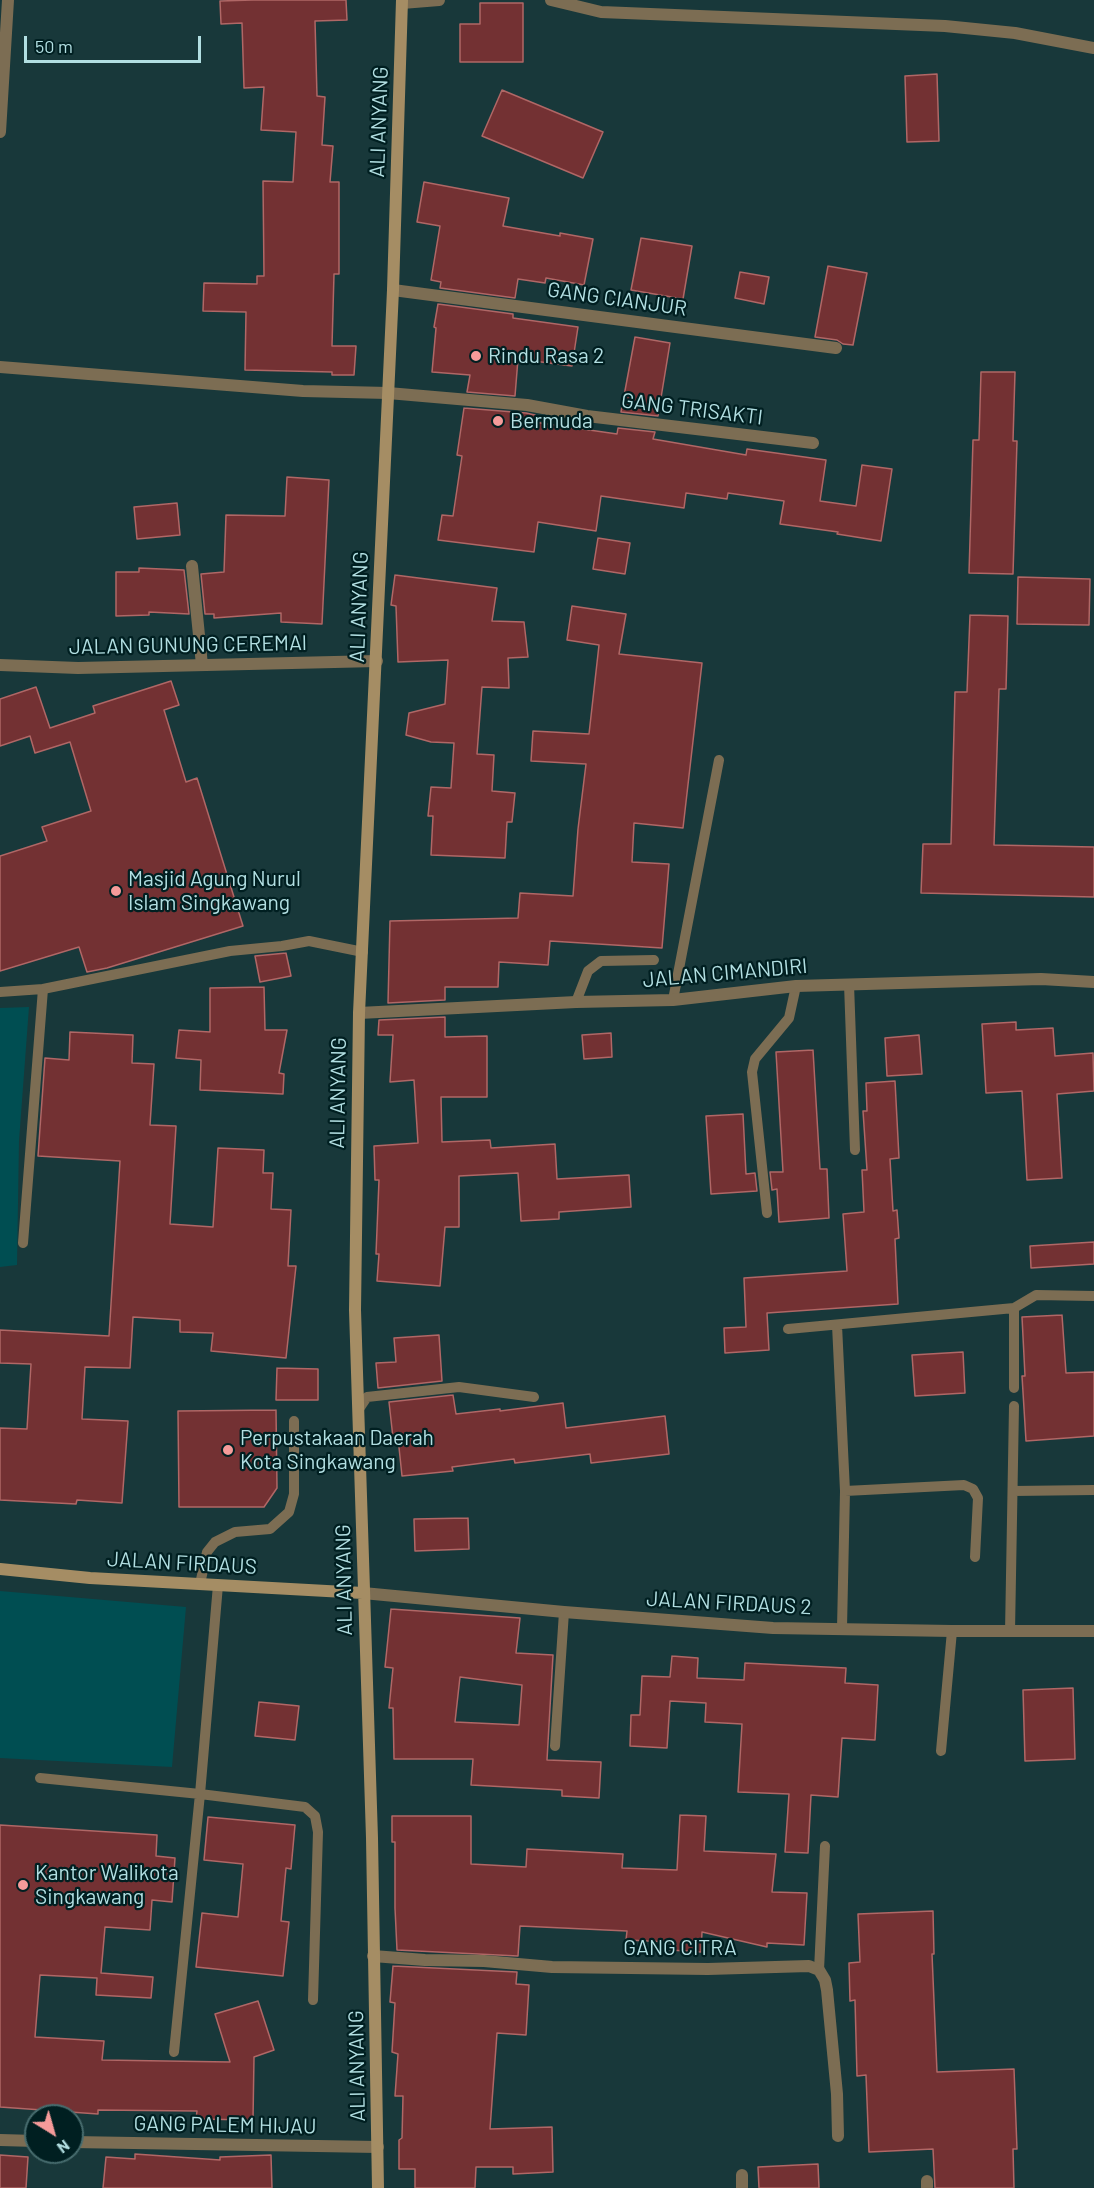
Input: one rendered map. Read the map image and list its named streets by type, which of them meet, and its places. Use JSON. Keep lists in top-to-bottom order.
{
  "streets": {
    "street": [
      "ALI ANYANG",
      "GANG CIANJUR",
      "GANG TRISAKTI",
      "JALAN GUNUNG CEREMAI",
      "JALAN CIMANDIRI",
      "JALAN FIRDAUS",
      "JALAN FIRDAUS 2",
      "GANG CITRA",
      "GANG PALEM HIJAU"
    ]
  },
  "crossings": [
    ["ALI ANYANG", "GANG CIANJUR"],
    ["ALI ANYANG", "GANG TRISAKTI"],
    ["ALI ANYANG", "JALAN GUNUNG CEREMAI"],
    ["ALI ANYANG", "JALAN CIMANDIRI"],
    ["ALI ANYANG", "JALAN FIRDAUS"],
    ["ALI ANYANG", "JALAN FIRDAUS 2"],
    ["ALI ANYANG", "GANG CITRA"],
    ["ALI ANYANG", "GANG PALEM HIJAU"],
    ["JALAN FIRDAUS", "JALAN FIRDAUS 2"]
  ],
  "places": [
    "Rindu Rasa 2",
    "Bermuda",
    "Masjid Agung Nurul Islam Singkawang",
    "Perpustakaan Daerah Kota Singkawang",
    "Kantor Walikota Singkawang"
  ],
  "scale_bar": "50 m",
  "north": "bottom right"
}
